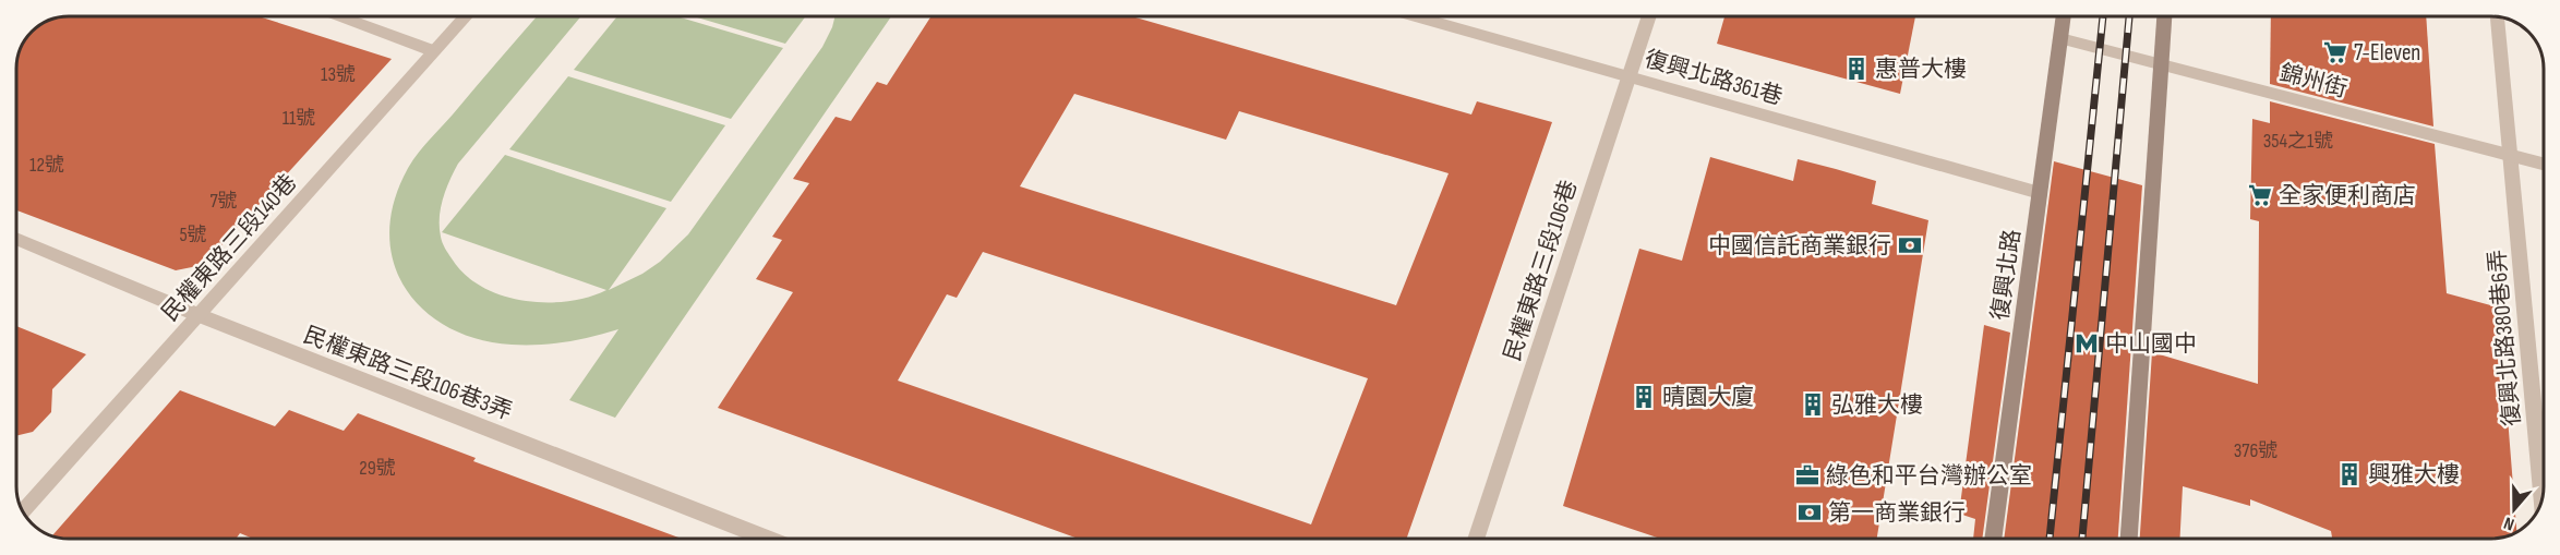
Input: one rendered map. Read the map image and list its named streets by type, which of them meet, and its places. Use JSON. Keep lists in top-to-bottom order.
{
  "streets": {
    "main road": ["復興北路"],
    "street": [
      "復興北路361巷",
      "錦州街",
      "民權東路三段140巷",
      "民權東路三段106巷",
      "復興北路380巷6弄",
      "民權東路三段106巷3弄"
    ]
  },
  "crossings": [
    ["復興北路361巷", "民權東路三段106巷"],
    ["復興北路361巷", "復興北路"],
    ["錦州街", "復興北路"],
    ["錦州街", "復興北路380巷6弄"],
    ["民權東路三段140巷", "民權東路三段106巷3弄"]
  ],
  "places": {
    "supermarket": ["7-Eleven", "全家便利商店"],
    "building": [
      "惠普大樓",
      "晴園大廈",
      "弘雅大樓",
      "興雅大樓"
    ],
    "bank": ["中國信託商業銀行", "第一商業銀行"],
    "metro station": ["中山國中"],
    "office": ["綠色和平台灣辦公室"]
  },
  "house_numbers": [
    "13號",
    "11號",
    "354之1號",
    "12號",
    "7號",
    "5號",
    "376號",
    "29號"
  ],
  "north": "bottom"
}
